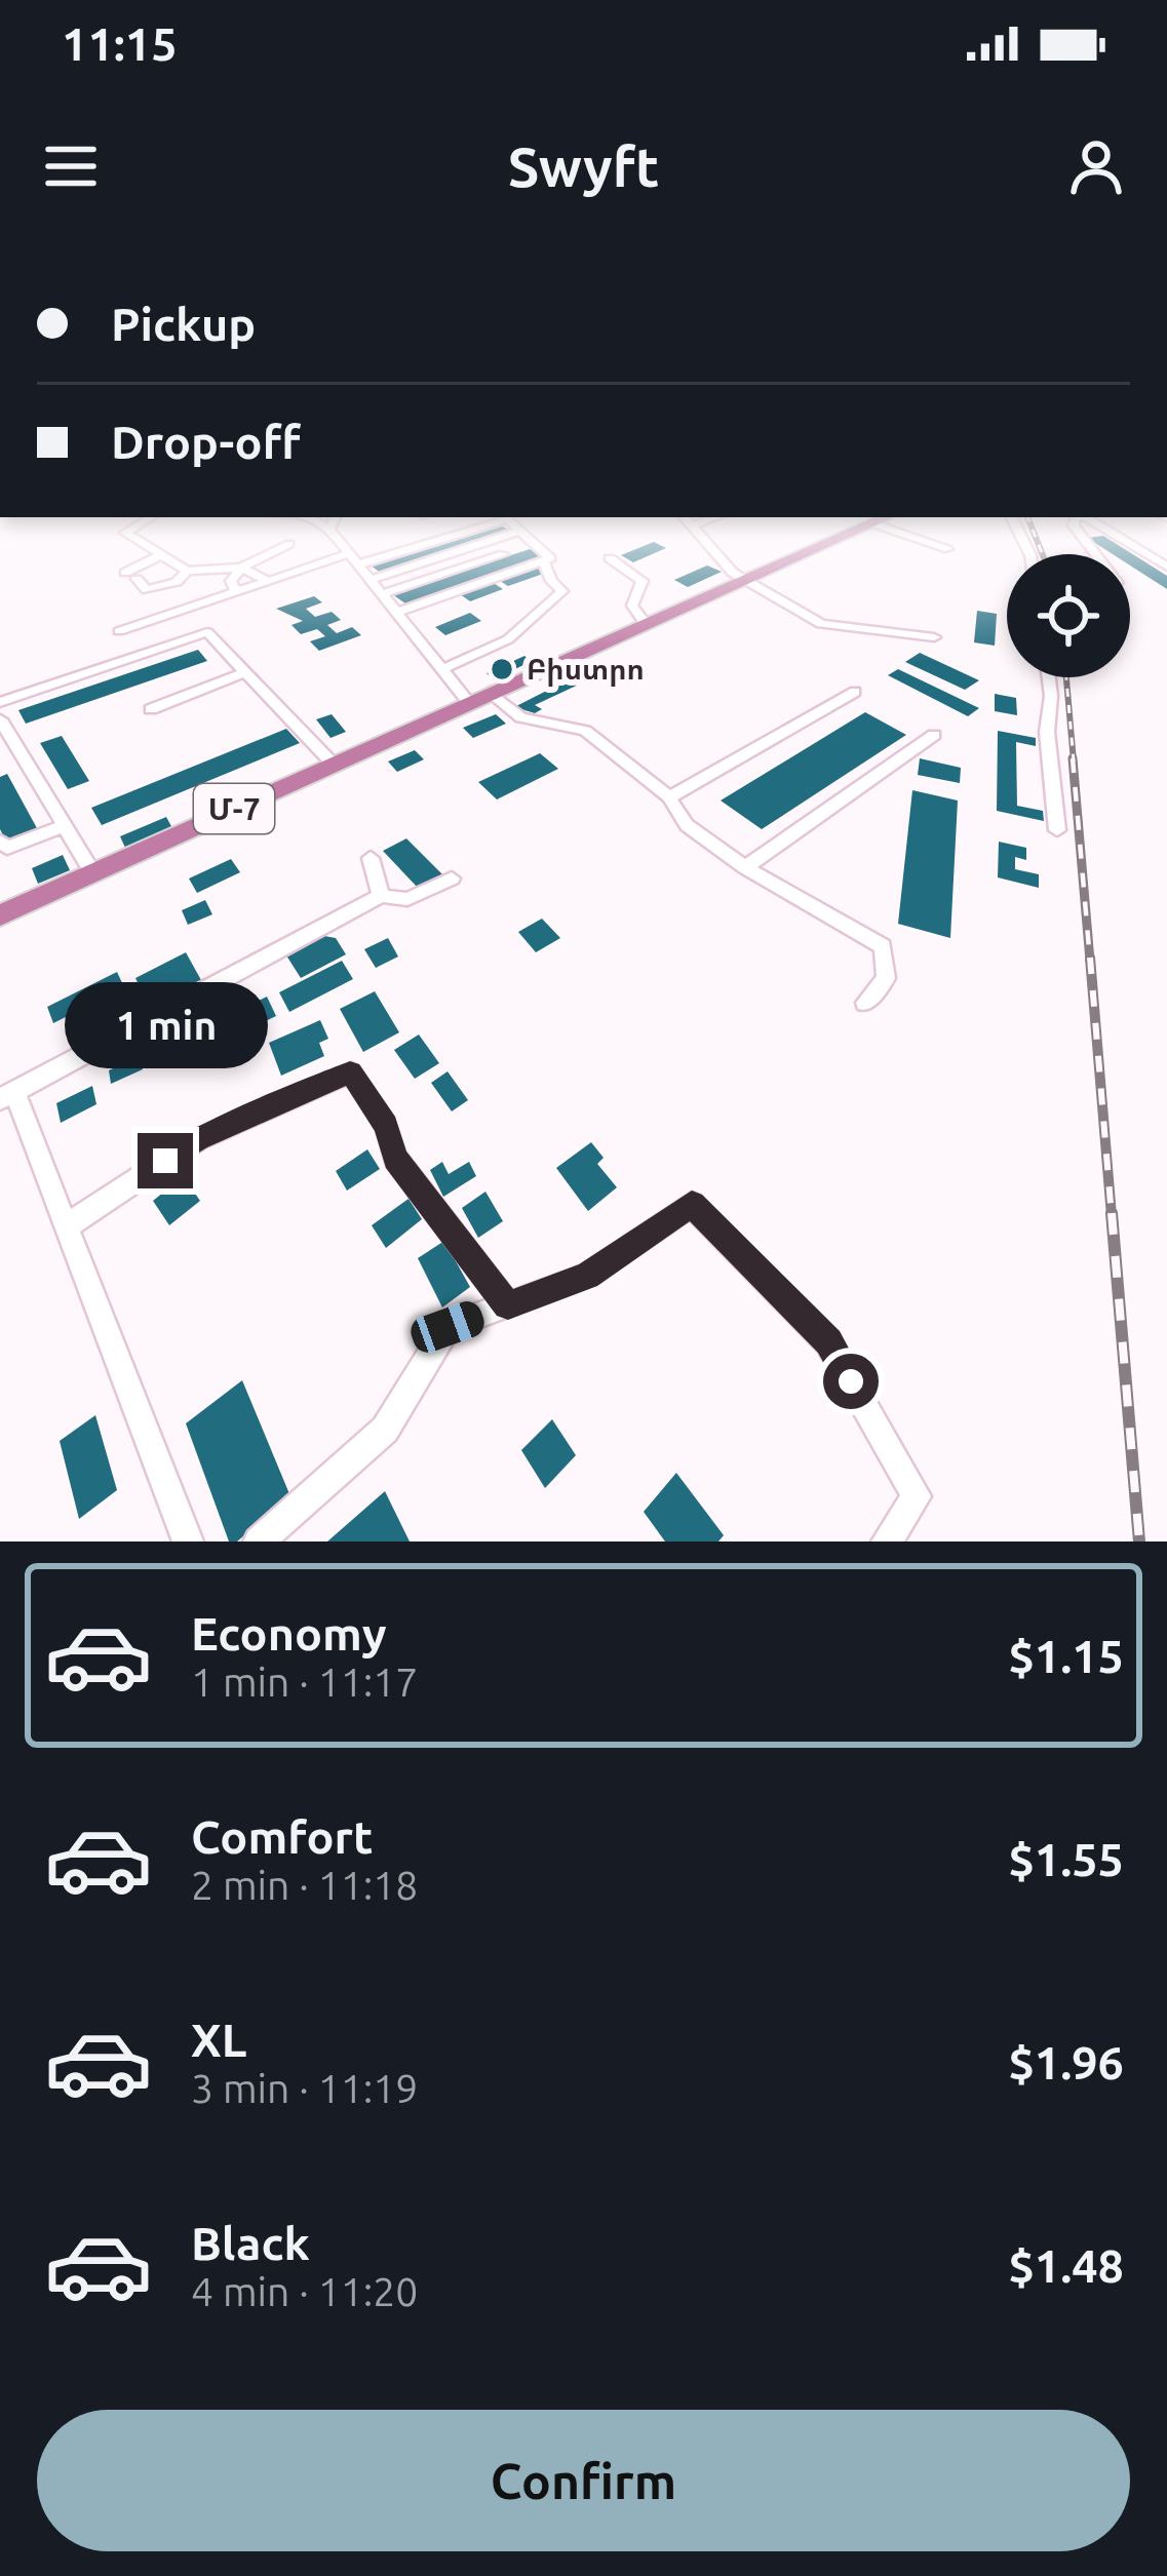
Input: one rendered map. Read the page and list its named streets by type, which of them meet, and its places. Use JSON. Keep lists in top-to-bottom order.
{
  "streets": {
    "highway": ["Մ-7"]
  },
  "places": ["Բիստրո"],
  "page": {
    "status": "11:15",
    "header": "Swyft",
    "banner": ["Pickup", "Drop-off"],
    "bubble": "1 min",
    "list": [
      {
        "name": "Economy",
        "note": "1 min · 11:17",
        "value": "$1.15"
      },
      {
        "name": "Comfort",
        "note": "2 min · 11:18",
        "value": "$1.55"
      },
      {
        "name": "XL",
        "note": "3 min · 11:19",
        "value": "$1.96"
      },
      {
        "name": "Black",
        "note": "4 min · 11:20",
        "value": "$1.48"
      }
    ],
    "buttons": "Confirm"
  }
}
